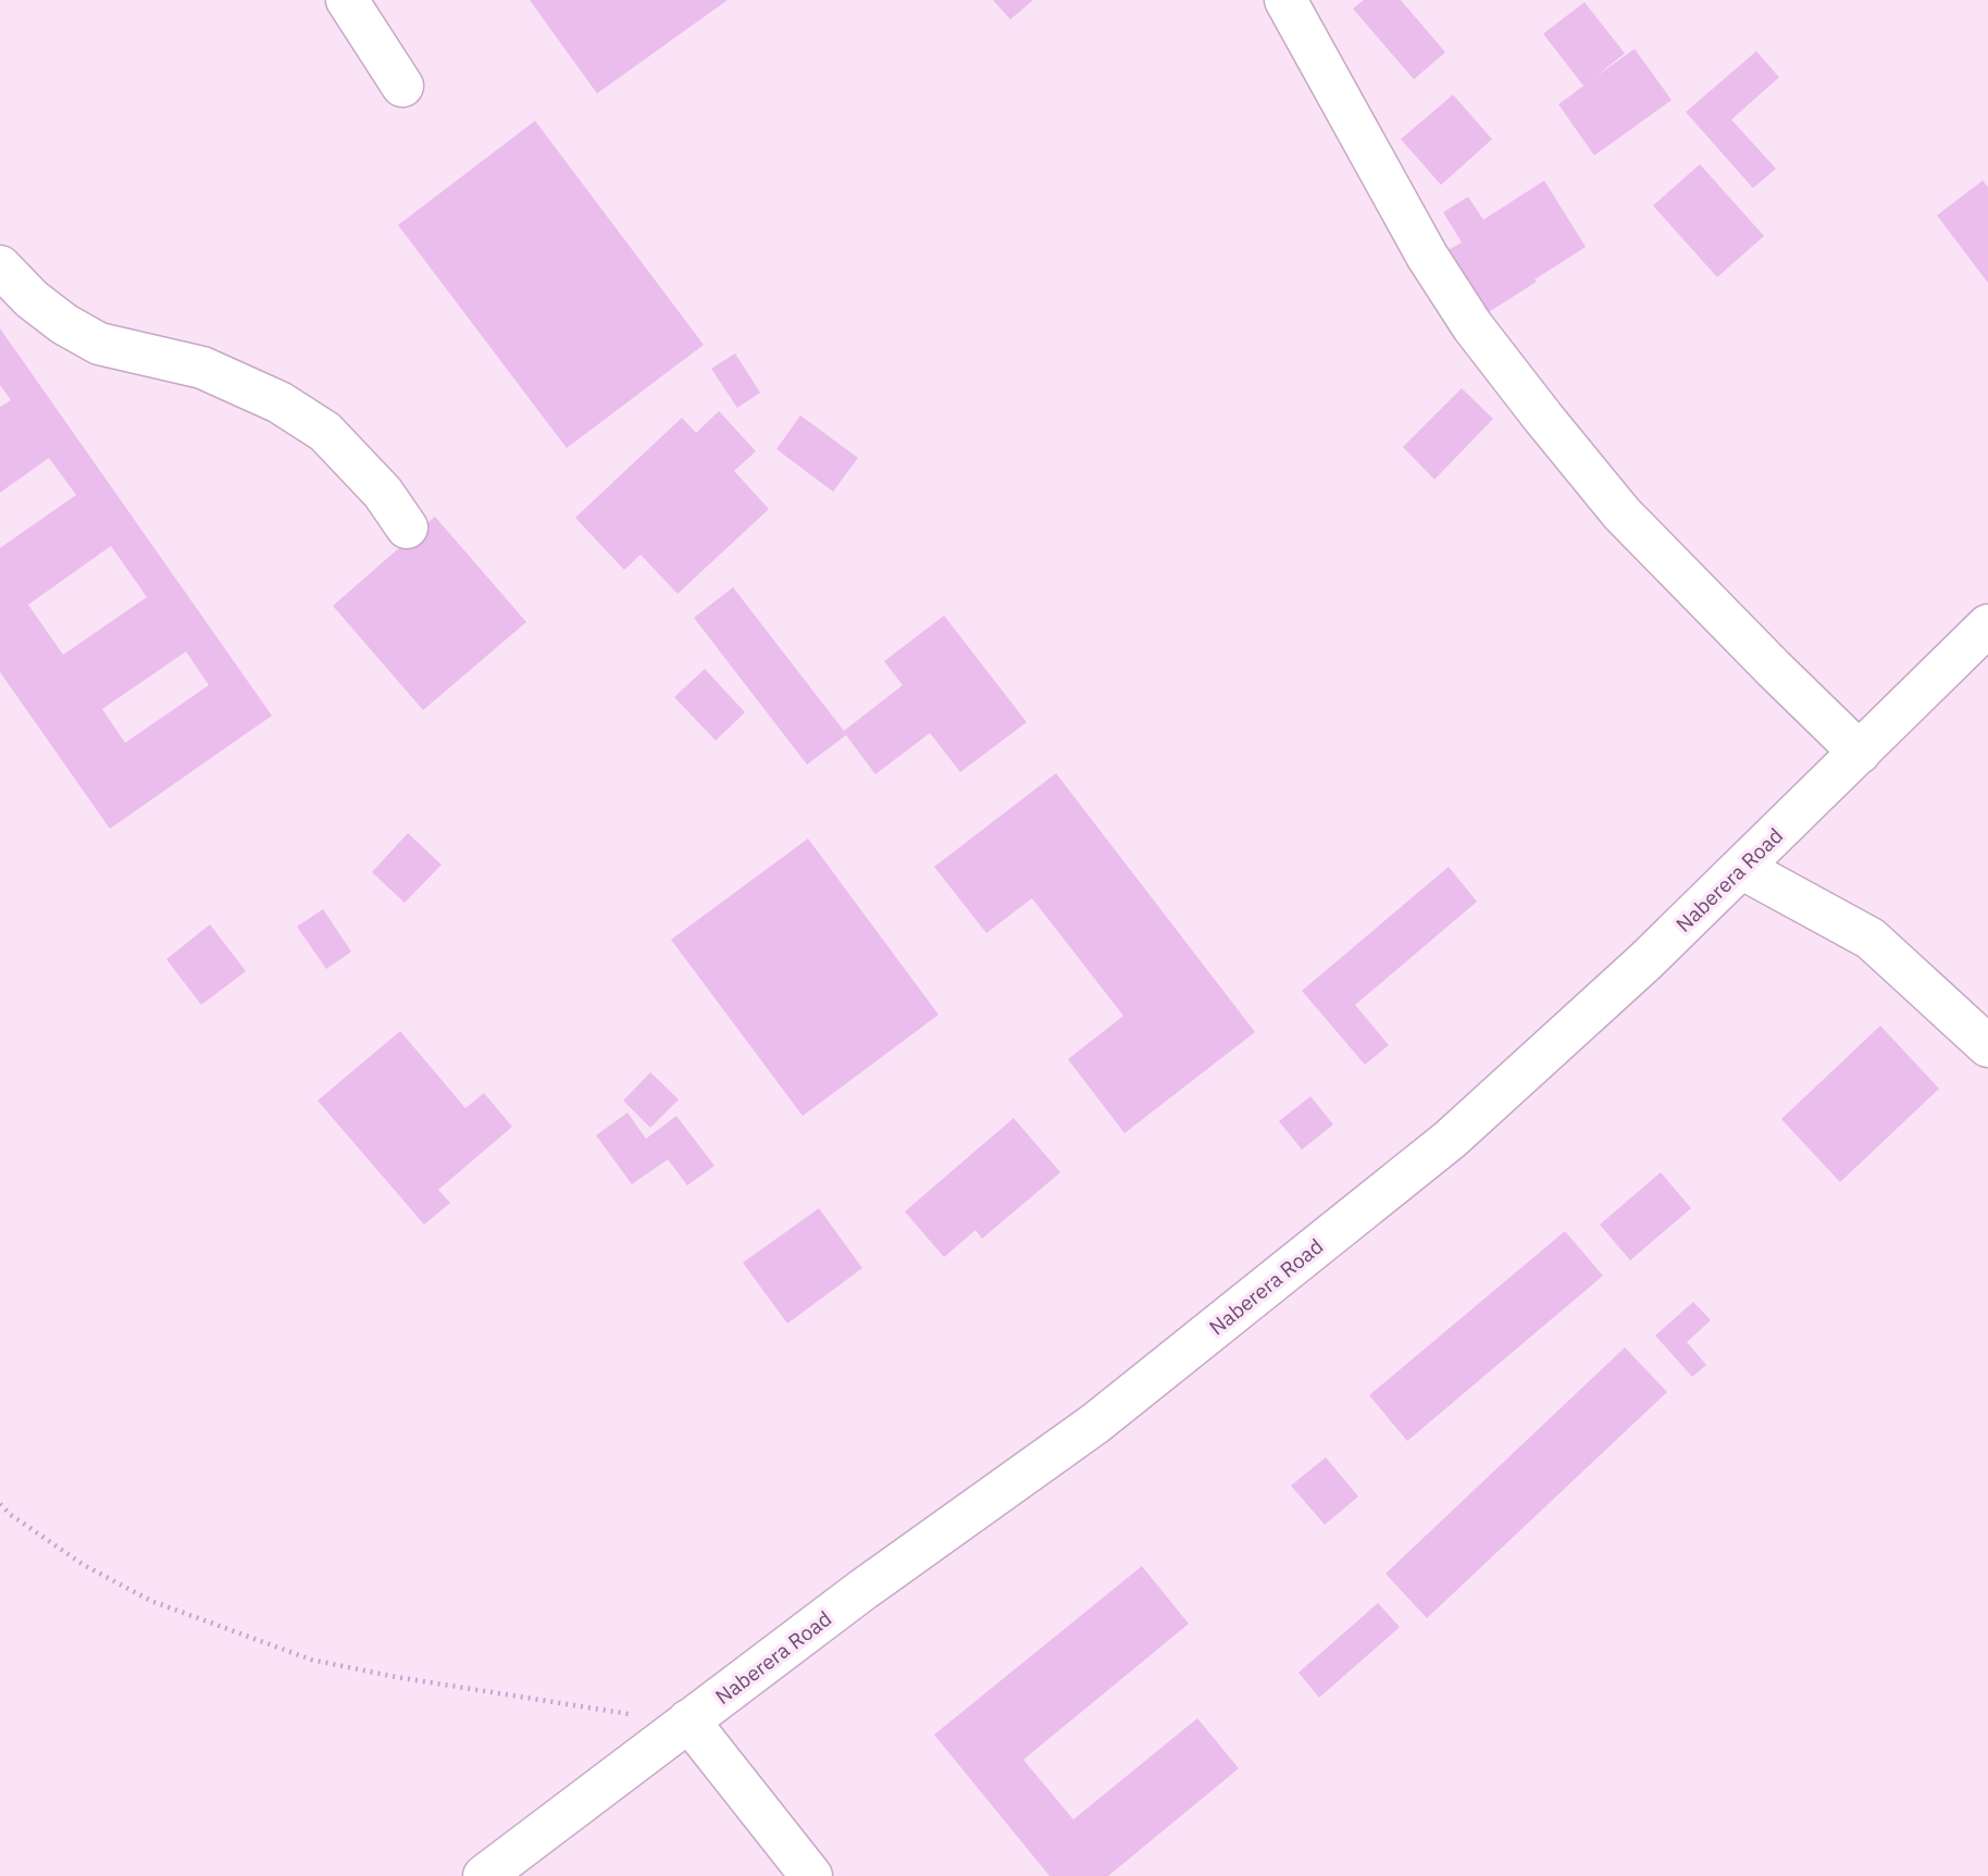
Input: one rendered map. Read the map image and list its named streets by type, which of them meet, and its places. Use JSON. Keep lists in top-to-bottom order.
{
  "streets": {
    "street": ["Naberera Road"]
  }
}
